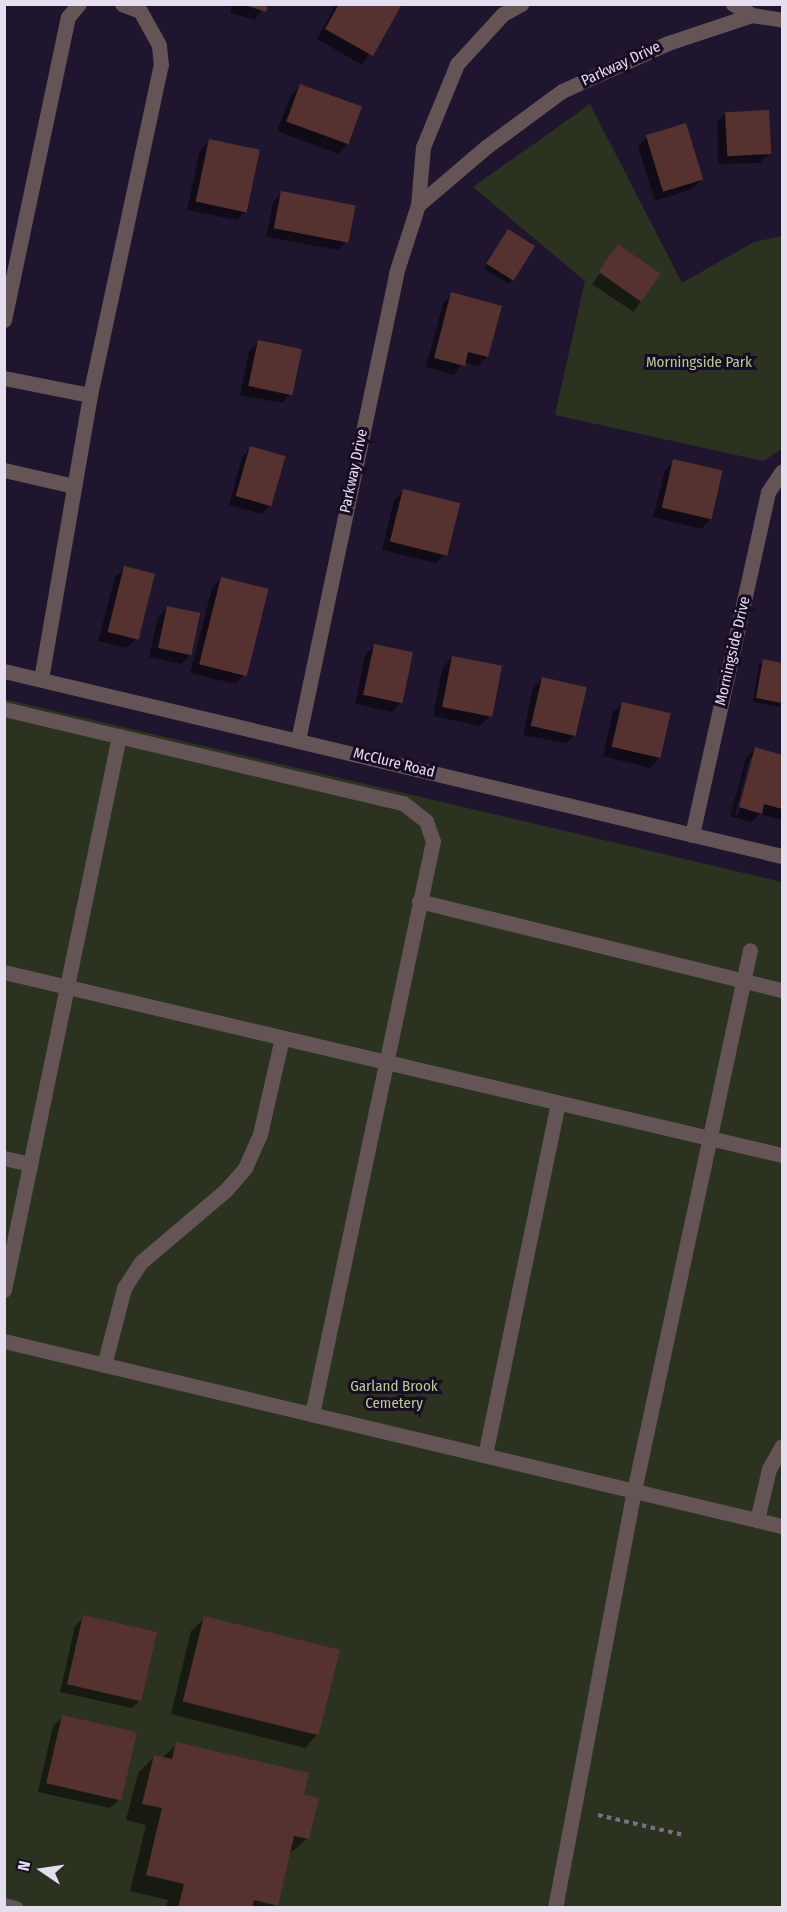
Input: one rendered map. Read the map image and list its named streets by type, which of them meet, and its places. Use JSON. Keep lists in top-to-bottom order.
{
  "streets": {
    "street": ["Parkway Drive", "Morningside Drive", "McClure Road"]
  },
  "crossings": [
    ["Parkway Drive", "McClure Road"],
    ["Morningside Drive", "McClure Road"]
  ],
  "parks": ["Morningside Park", "Garland Brook Cemetery"],
  "north": "left"
}
